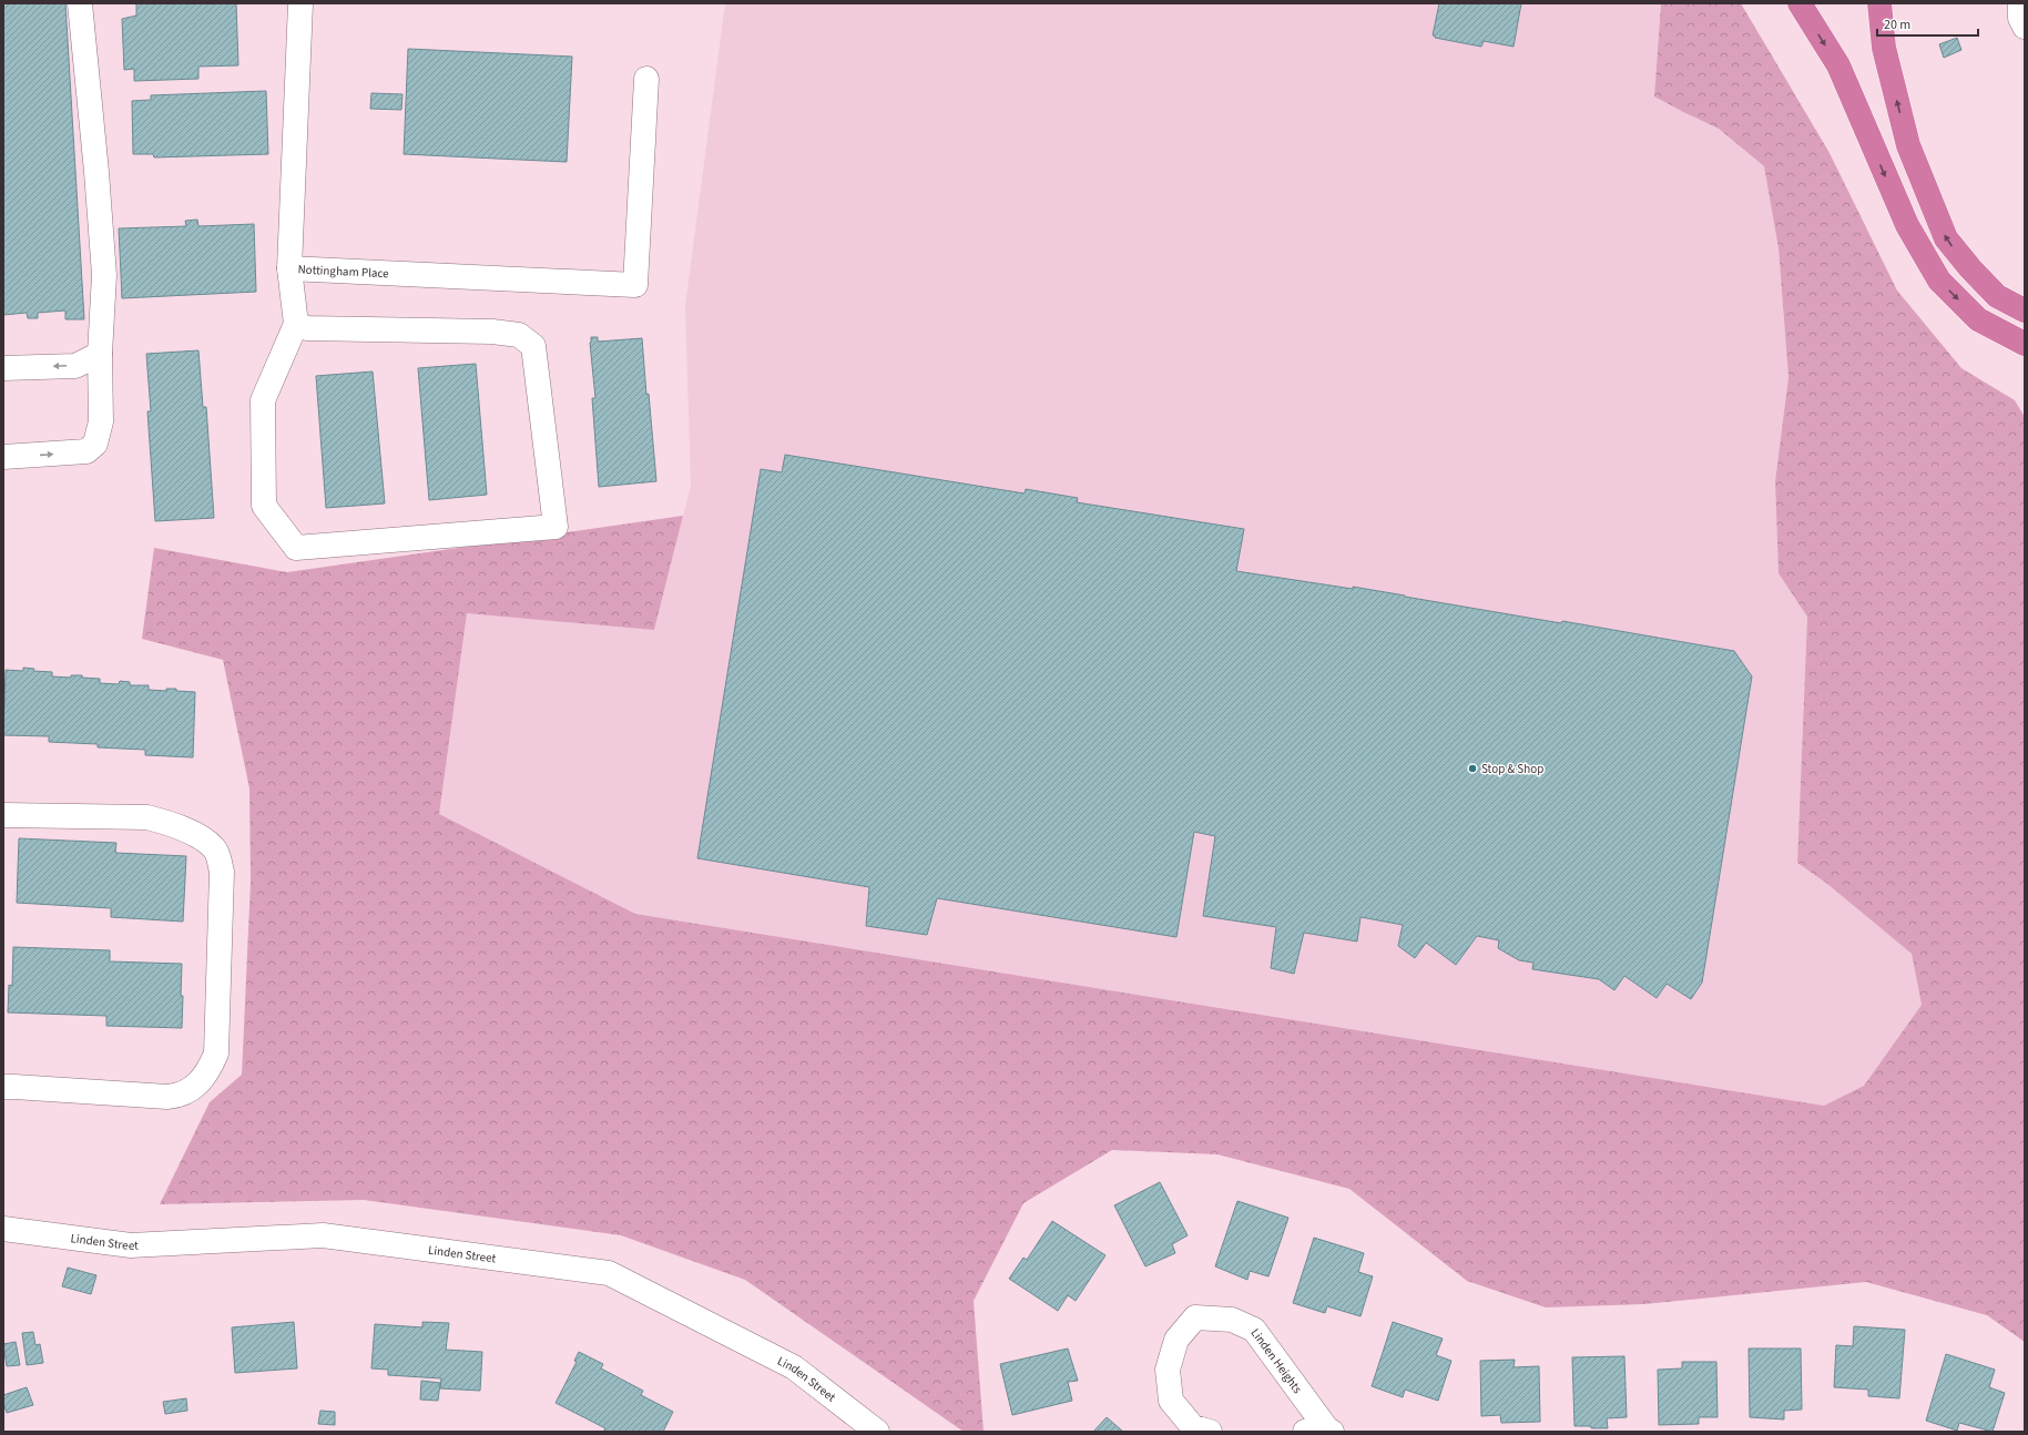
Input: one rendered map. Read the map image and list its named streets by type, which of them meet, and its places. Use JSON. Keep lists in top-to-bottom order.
{
  "streets": {
    "street": ["Nottingham Place", "Linden Street", "Linden Heights"]
  },
  "places": ["Stop & Shop"],
  "scale_bar": "20 m"
}
